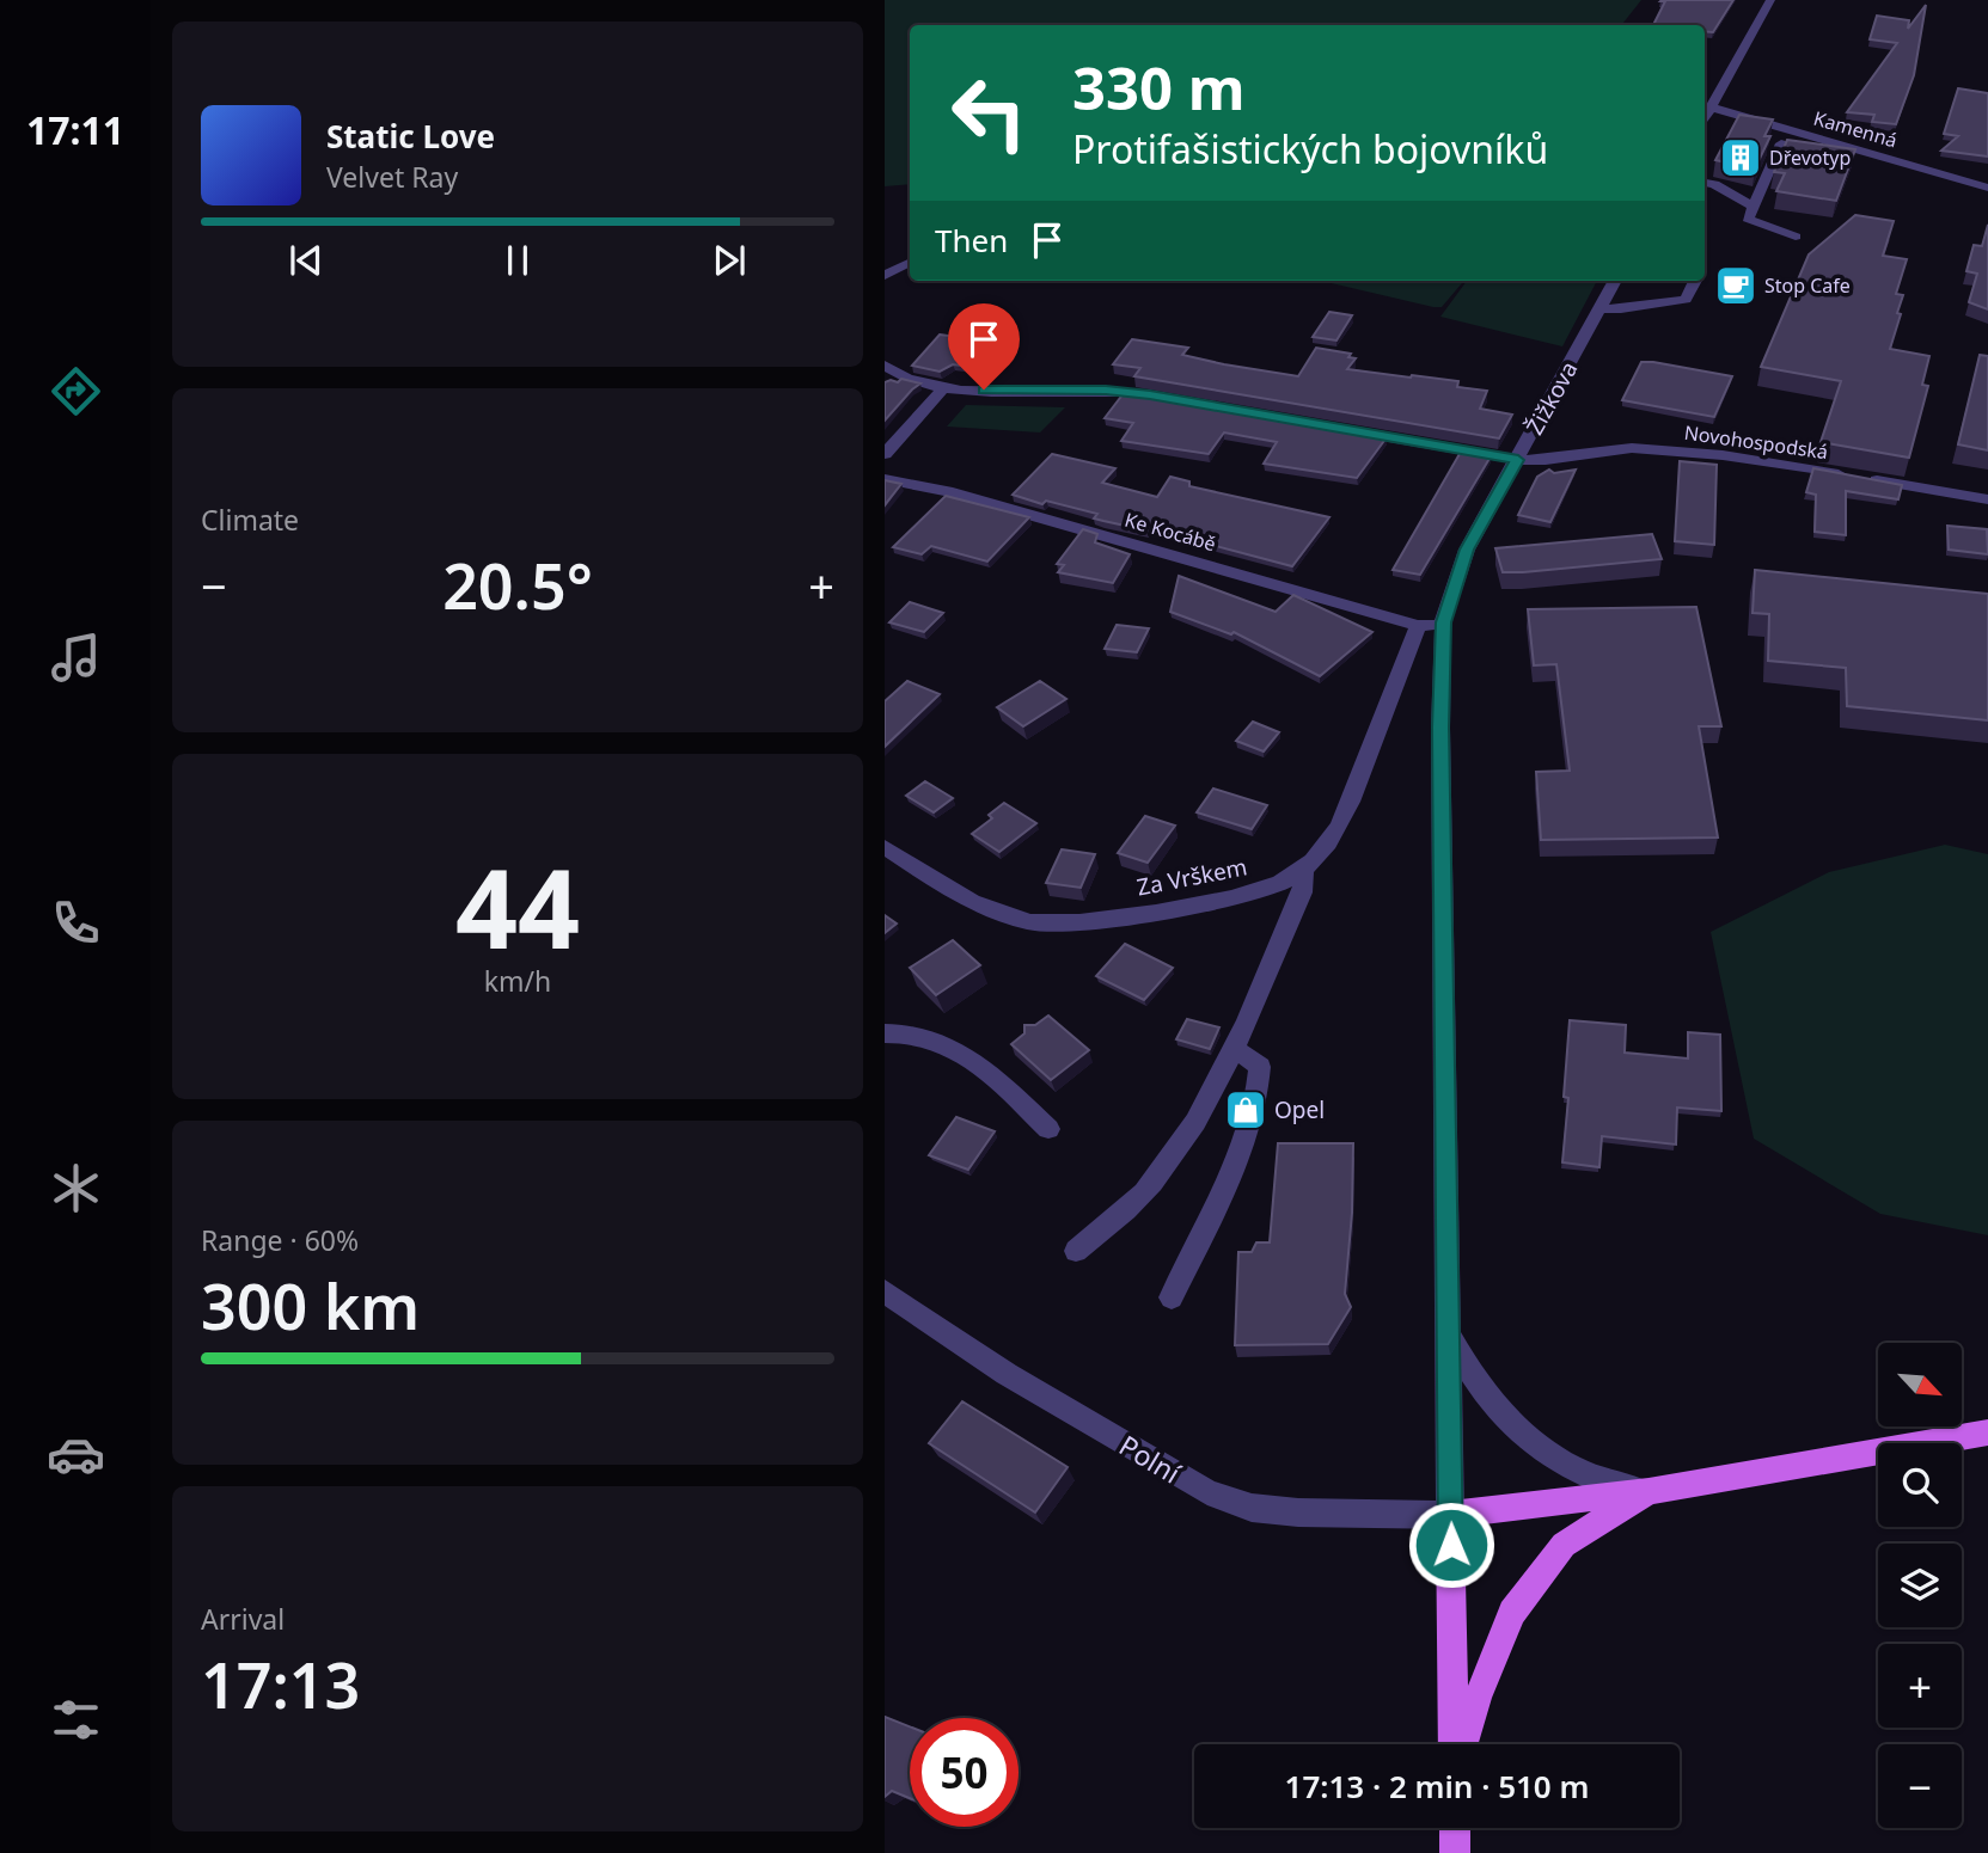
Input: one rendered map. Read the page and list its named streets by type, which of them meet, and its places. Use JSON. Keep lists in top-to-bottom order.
{
  "streets": {
    "street": [
      "Kamenná",
      "Žižkova",
      "Novohospodská",
      "Ke Kocábě",
      "Za Vrškem",
      "Polní"
    ]
  },
  "crossings": [
    ["Žižkova", "Novohospodská"],
    ["Žižkova", "Ke Kocábě"],
    ["Žižkova", "Polní"],
    ["Ke Kocábě", "Za Vrškem"]
  ],
  "places": {
    "building": ["Dřevotyp"],
    "cafe": ["Stop Cafe"],
    "shop": ["Opel"]
  },
  "north": "bottom right",
  "page": {
    "tabs": "17:11",
    "turn": ["330 m", "Protifašistických bojovníků"],
    "song": ["Static Love", "Velvet Ray"],
    "then": "Then",
    "tile": [
      "Climate",
      ["44", "km/h"],
      ["Range · 60%", "300 km"],
      ["Arrival", "17:13"]
    ],
    "heat": ["−", "20.5°", "+"],
    "map_buttons": ["+", "−"],
    "limit": "50",
    "trip": "17:13 · 2 min · 510 m"
  }
}
